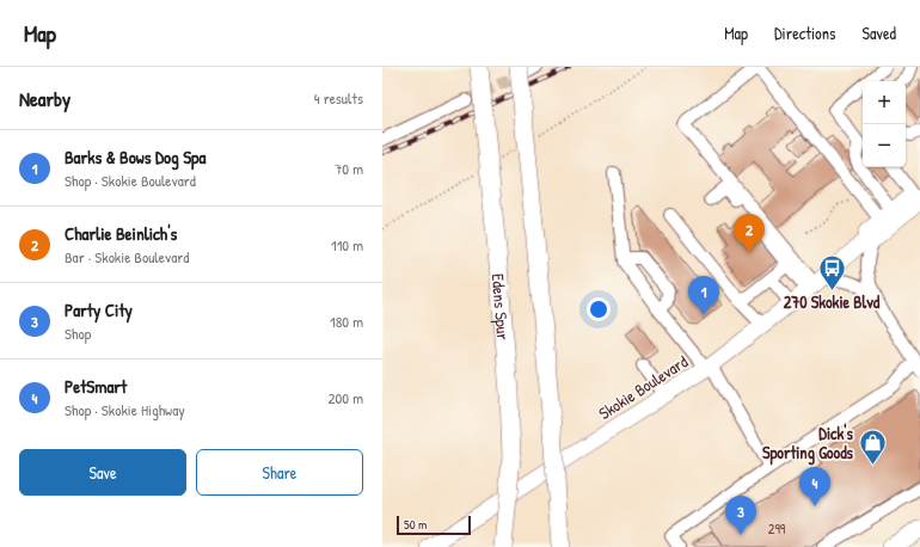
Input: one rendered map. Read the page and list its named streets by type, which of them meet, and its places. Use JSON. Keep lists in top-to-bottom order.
{
  "streets": {
    "highway": ["Edens Spur"],
    "main road": ["Skokie Boulevard"]
  },
  "places": {
    "bus stop": ["270 Skokie Blvd"],
    "shop": ["Dick's Sporting Goods"]
  },
  "house_numbers": ["299"],
  "scale_bar": "50 m",
  "page": {
    "header": "Map",
    "nav": ["Map", "Directions", "Saved"],
    "heading": ["Nearby", "4 results"],
    "map_buttons": ["+", "−"],
    "list": [
      {
        "mark": "1",
        "name": "Barks & Bows Dog Spa",
        "note": "Shop · Skokie Boulevard",
        "value": "70 m"
      },
      {
        "mark": "2",
        "name": "Charlie Beinlich's",
        "note": "Bar · Skokie Boulevard",
        "value": "110 m"
      },
      {
        "mark": "3",
        "name": "Party City",
        "note": "Shop",
        "value": "180 m"
      },
      {
        "mark": "4",
        "name": "PetSmart",
        "note": "Shop · Skokie Highway",
        "value": "200 m"
      }
    ],
    "pins": [
      "2",
      "1",
      "4",
      "3"
    ],
    "buttons": ["Save", "Share"],
    "scale": "50 m"
  }
}
